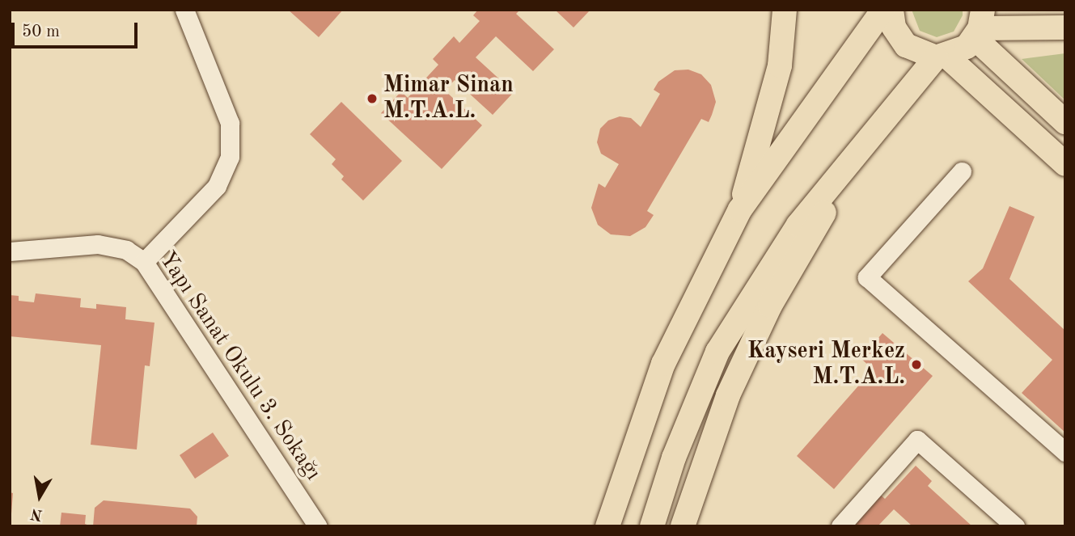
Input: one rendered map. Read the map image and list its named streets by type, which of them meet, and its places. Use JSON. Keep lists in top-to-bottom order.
{
  "streets": {
    "street": ["Yapı Sanat Okulu 3. Sokağı"]
  },
  "places": ["Mimar Sinan M.T.A.L.", "Kayseri Merkez M.T.A.L."],
  "scale_bar": "50 m",
  "north": "bottom"
}
